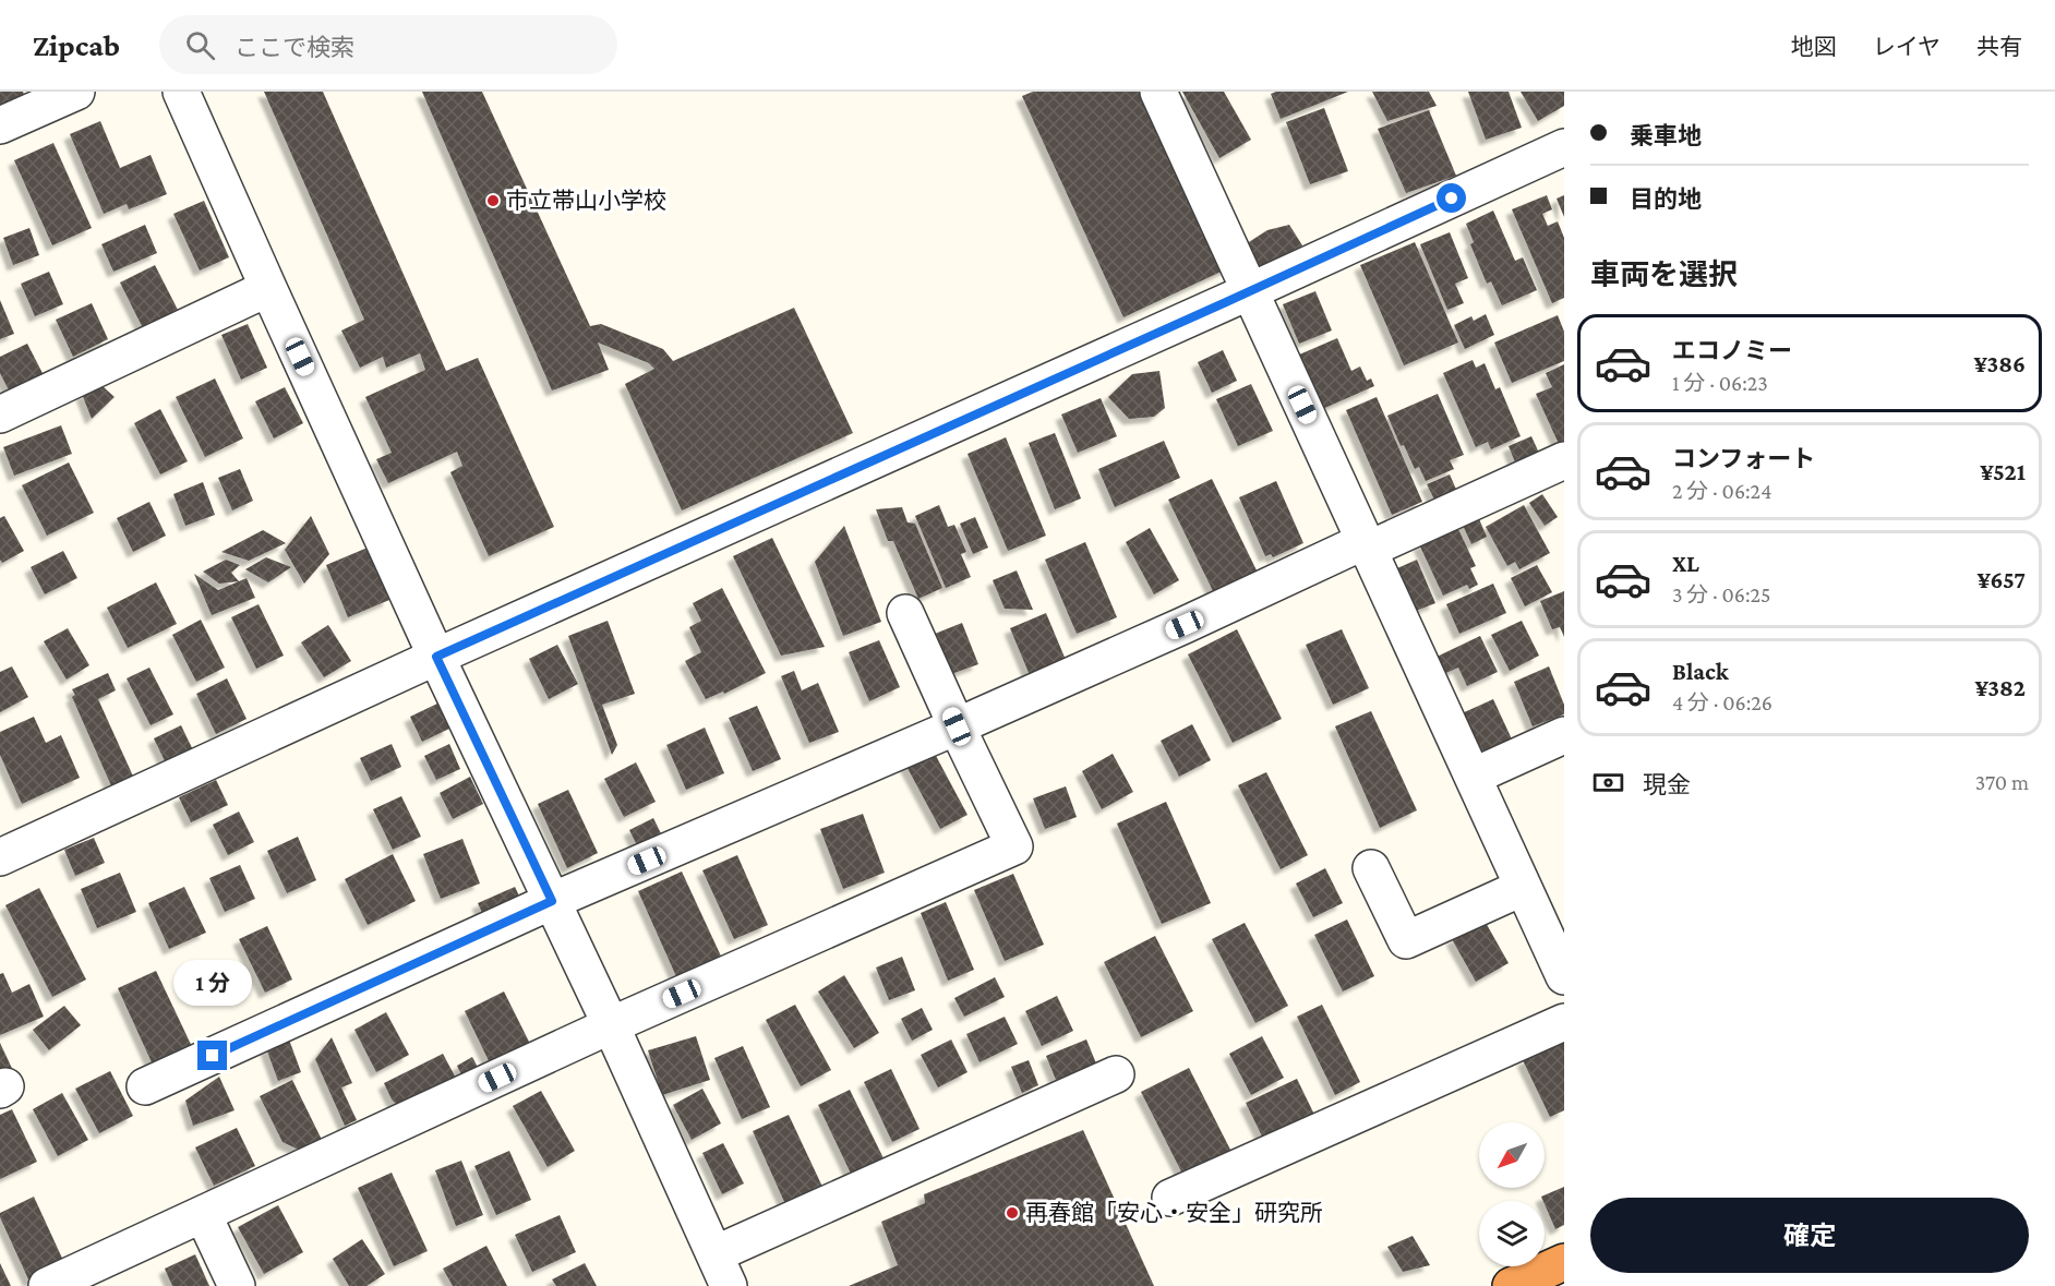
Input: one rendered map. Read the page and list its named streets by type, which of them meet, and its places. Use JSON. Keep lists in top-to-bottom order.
{
  "places": ["市立帯山小学校", "再春館「安心・安全」研究所"],
  "north": "bottom left",
  "page": {
    "header": "Zipcab",
    "search": "ここで検索",
    "nav": ["地図", "レイヤ", "共有"],
    "banner": ["乗車地", "目的地"],
    "heading": "車両を選択",
    "list": [
      {
        "name": "エコノミー",
        "note": "1 分 · 06:23",
        "value": "¥386"
      },
      {
        "name": "コンフォート",
        "note": "2 分 · 06:24",
        "value": "¥521"
      },
      {
        "name": "XL",
        "note": "3 分 · 06:25",
        "value": "¥657"
      },
      {
        "name": "Black",
        "note": "4 分 · 06:26",
        "value": "¥382"
      }
    ],
    "pay": ["現金", "370 m"],
    "bubble": "1 分",
    "buttons": "確定"
  }
}
